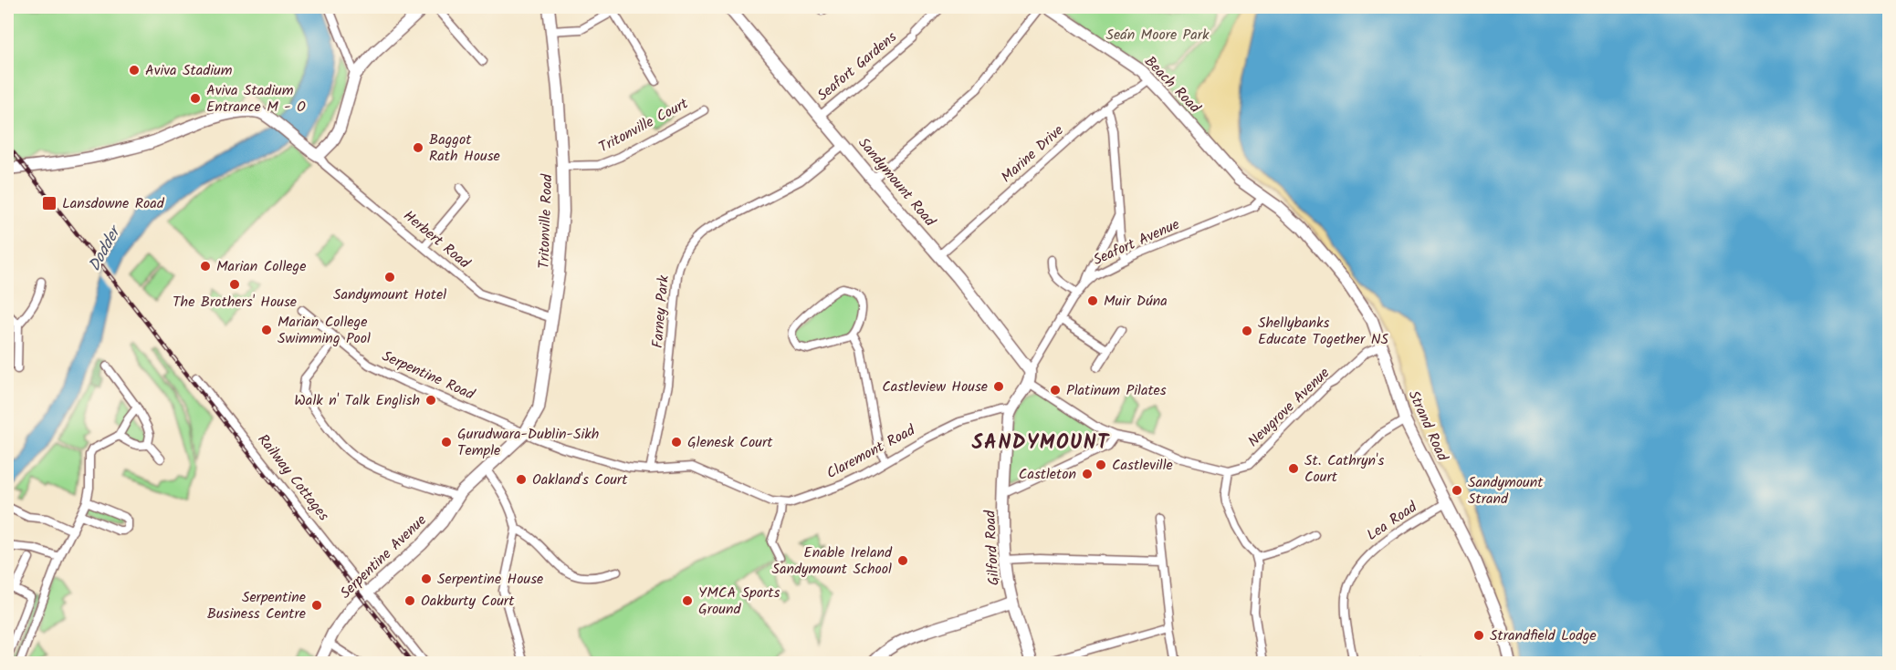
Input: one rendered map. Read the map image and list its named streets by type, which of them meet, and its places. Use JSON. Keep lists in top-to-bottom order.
{
  "streets": {
    "street": [
      "Seafort Gardens",
      "Beach Road",
      "Tritonville Court",
      "Marine Drive",
      "Sandymount Road",
      "Tritonville Road",
      "Herbert Road",
      "Seafort Avenue",
      "Farney Park",
      "Serpentine Road",
      "Newgrove Avenue",
      "Strand Road",
      "Claremont Road",
      "Railway Cottages",
      "Lea Road",
      "Gilford Road",
      "Serpentine Avenue"
    ]
  },
  "crossings": [
    ["Seafort Gardens", "Sandymount Road"],
    ["Beach Road", "Marine Drive"],
    ["Beach Road", "Seafort Avenue"],
    ["Beach Road", "Strand Road"],
    ["Tritonville Court", "Tritonville Road"],
    ["Marine Drive", "Sandymount Road"],
    ["Sandymount Road", "Seafort Avenue"],
    ["Sandymount Road", "Farney Park"],
    ["Tritonville Road", "Herbert Road"],
    ["Tritonville Road", "Serpentine Road"],
    ["Tritonville Road", "Serpentine Avenue"],
    ["Seafort Avenue", "Strand Road"],
    ["Serpentine Road", "Serpentine Avenue"],
    ["Newgrove Avenue", "Strand Road"],
    ["Strand Road", "Lea Road"],
    ["Claremont Road", "Gilford Road"],
    ["Railway Cottages", "Serpentine Avenue"]
  ],
  "districts": ["SANDYMOUNT"],
  "water": ["Dodder"],
  "parks": ["Seán Moore Park"],
  "places": {
    "other": [
      "Aviva Stadium",
      "Aviva Stadium Entrance M - O",
      "Baggot Rath House",
      "Marian College",
      "Sandymount Hotel",
      "The Brothers' House",
      "Muir Dúna",
      "Marian College Swimming Pool",
      "Shellybanks Educate Together NS",
      "Castleview House",
      "Platinum Pilates",
      "Walk n' Talk English",
      "Gurudwara-Dublin-Sikh Temple",
      "Glenesk Court",
      "Castleville",
      "St. Cathryn's Court",
      "Castleton",
      "Oakland's Court",
      "Sandymount Strand",
      "Enable Ireland Sandymount School",
      "Serpentine House",
      "Oakburty Court",
      "YMCA Sports Ground",
      "Serpentine Business Centre",
      "Strandfield Lodge"
    ],
    "transit": ["Lansdowne Road"]
  }
}
